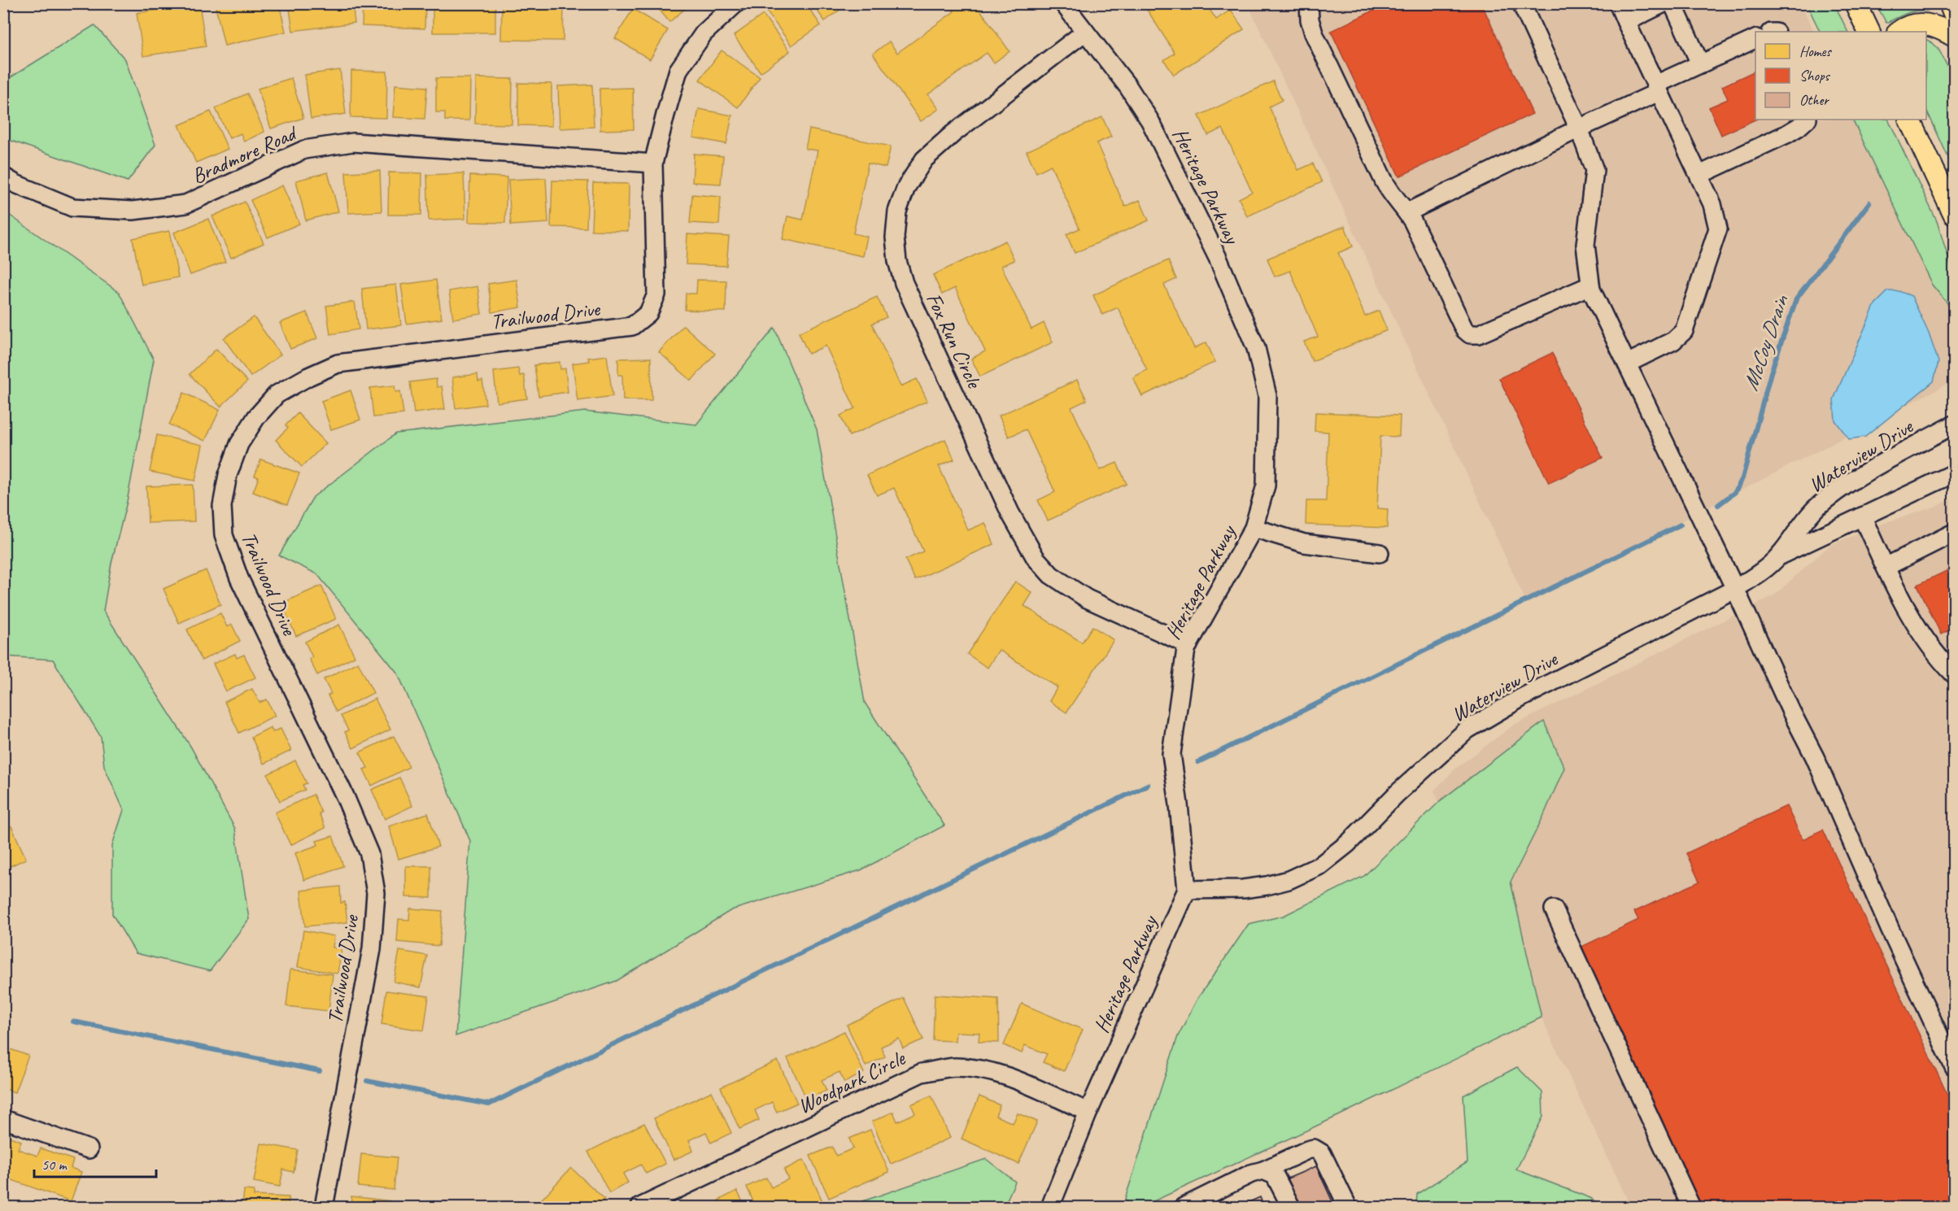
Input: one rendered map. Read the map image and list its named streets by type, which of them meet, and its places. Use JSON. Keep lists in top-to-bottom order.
{
  "streets": {
    "street": [
      "Bradmore Road",
      "Heritage Parkway",
      "Trailwood Drive",
      "Fox Run Circle",
      "Waterview Drive",
      "Woodpark Circle"
    ]
  },
  "crossings": [
    ["Bradmore Road", "Trailwood Drive"],
    ["Heritage Parkway", "Fox Run Circle"],
    ["Heritage Parkway", "Waterview Drive"],
    ["Heritage Parkway", "Woodpark Circle"]
  ],
  "water": ["McCoy Drain"],
  "legend": ["Homes", "Shops", "Other"],
  "scale_bar": "50 m"
}
